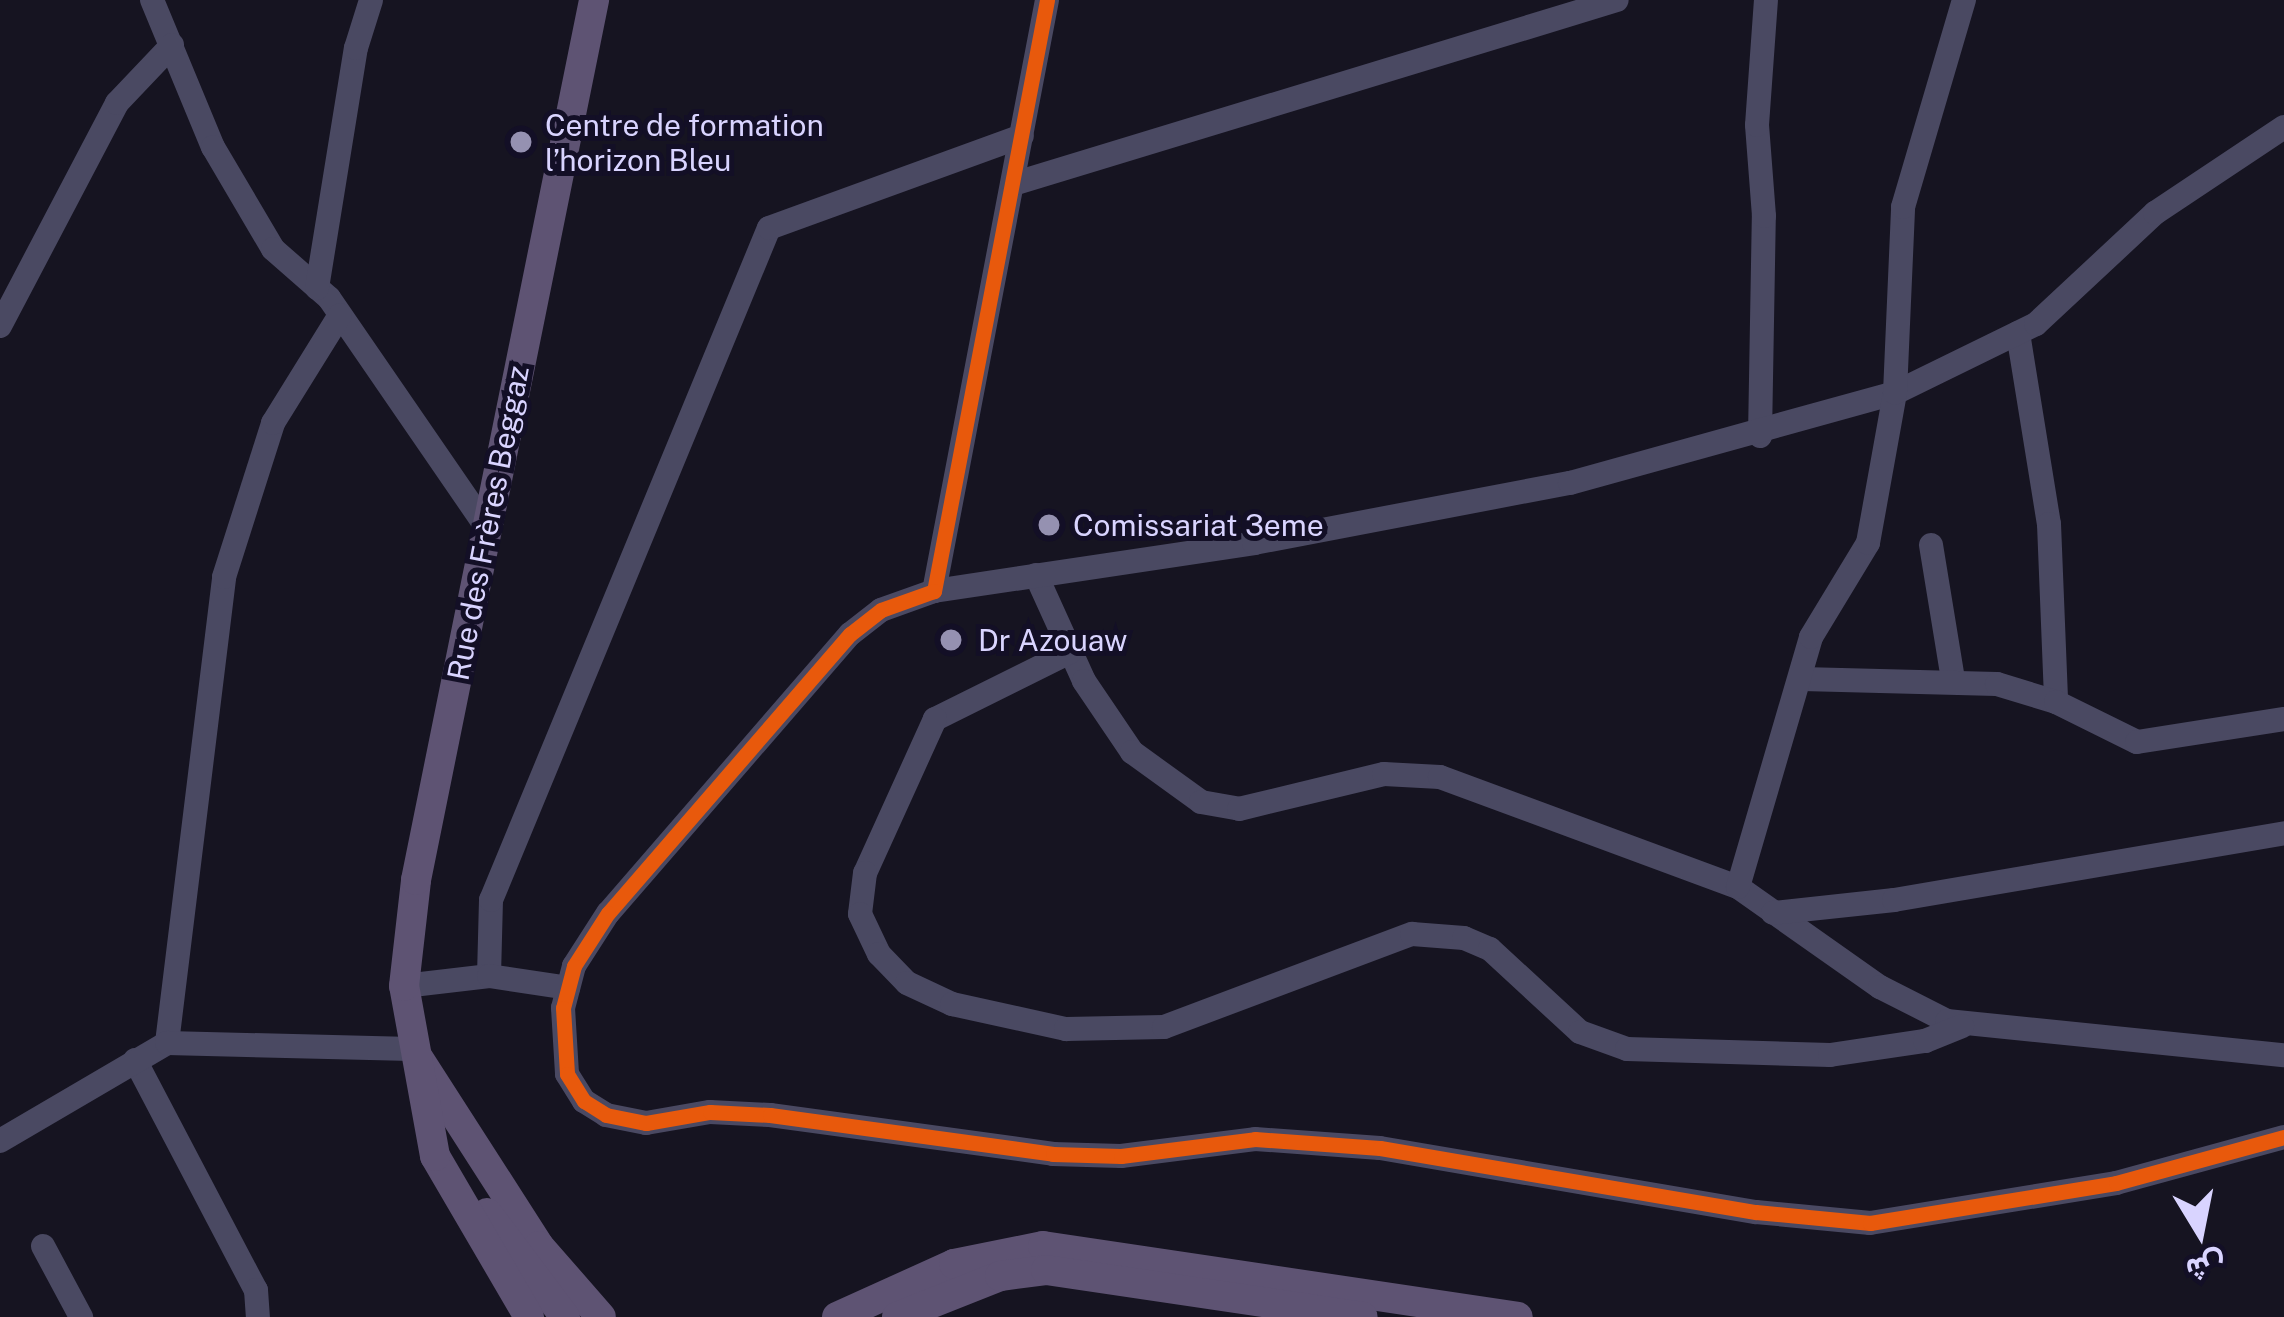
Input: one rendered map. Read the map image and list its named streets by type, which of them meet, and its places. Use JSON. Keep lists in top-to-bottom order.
{
  "streets": {
    "main road": ["Rue des Frères Beggaz"]
  },
  "places": ["Centre de formation l’horizon Bleu", "Comissariat 3eme", "Dr Azouaw"],
  "north": "bottom"
}
